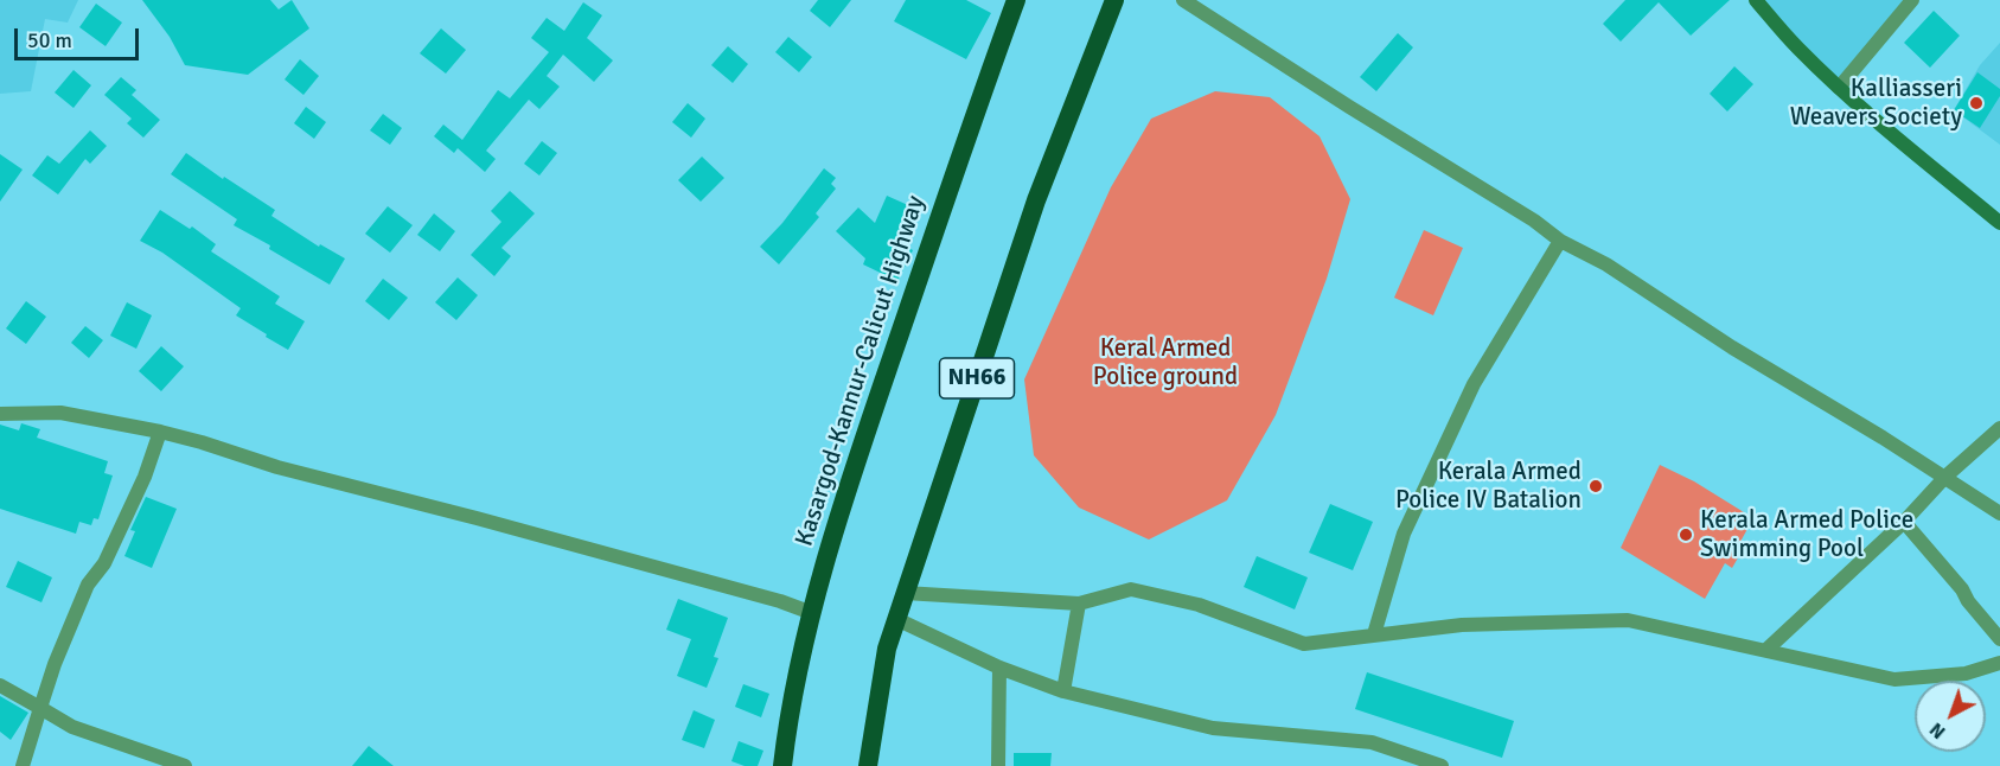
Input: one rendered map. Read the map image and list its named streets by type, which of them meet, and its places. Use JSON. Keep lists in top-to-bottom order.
{
  "streets": {
    "highway": ["Kasargod-Kannur-Calicut Highway", "NH66"]
  },
  "parks": ["Keral Armed Police ground"],
  "places": ["Kalliasseri Weavers Society", "Kerala Armed Police IV Batalion", "Kerala Armed Police Swimming Pool"],
  "scale_bar": "50 m",
  "north": "bottom left"
}
